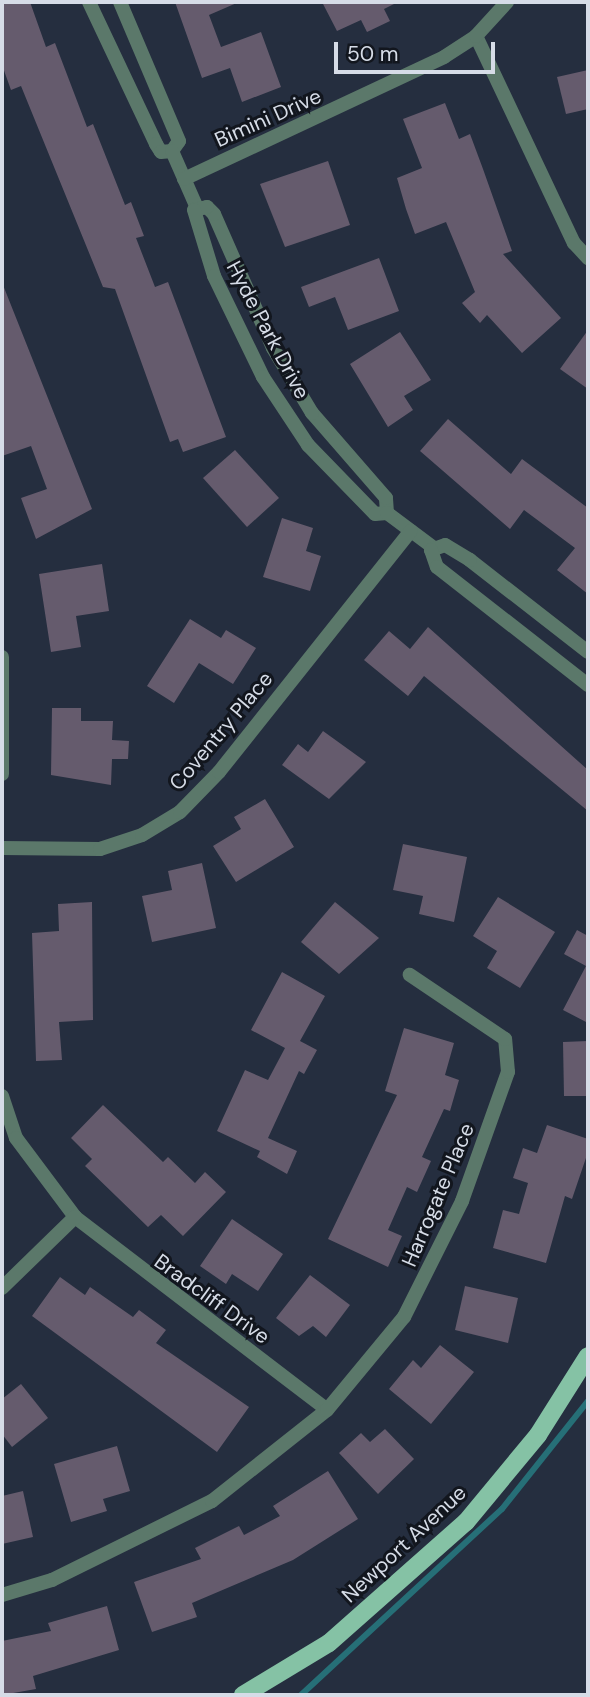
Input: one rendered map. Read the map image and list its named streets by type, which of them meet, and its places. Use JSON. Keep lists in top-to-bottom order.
{
  "streets": {
    "main road": ["Newport Avenue"],
    "street": [
      "Bimini Drive",
      "Hyde Park Drive",
      "Coventry Place",
      "Harrogate Place",
      "Bradcliff Drive"
    ]
  },
  "crossings": [
    ["Bimini Drive", "Hyde Park Drive"],
    ["Hyde Park Drive", "Coventry Place"],
    ["Harrogate Place", "Bradcliff Drive"]
  ],
  "scale_bar": "50 m"
}
